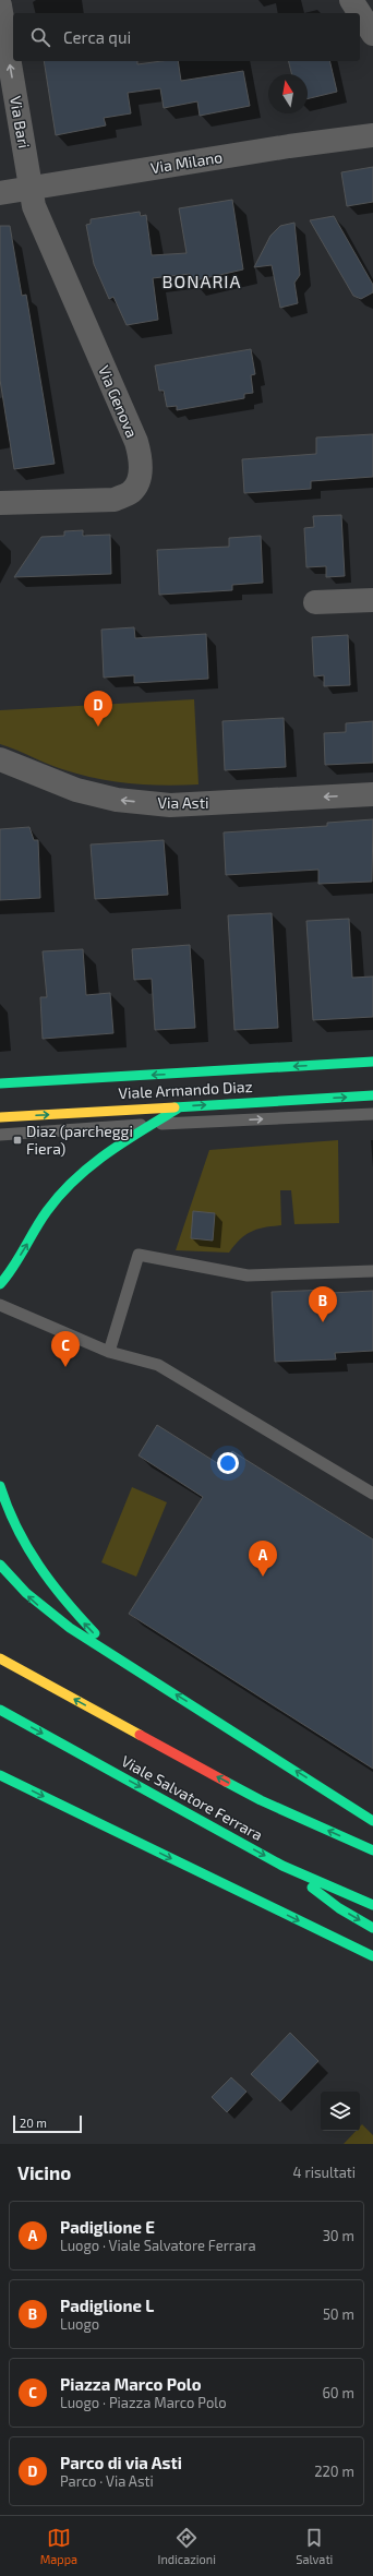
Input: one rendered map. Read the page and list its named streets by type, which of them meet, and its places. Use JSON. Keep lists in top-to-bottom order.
{
  "streets": {
    "main road": ["Viale Armando Diaz", "Viale Salvatore Ferrara"],
    "street": [
      "Via Bari",
      "Via Milano",
      "Via Genova",
      "Via Asti"
    ]
  },
  "crossings": [
    ["Via Bari", "Via Milano"],
    ["Via Bari", "Via Genova"],
    ["Via Milano", "Via Genova"]
  ],
  "one_way": ["Via Bari", "Via Asti"],
  "districts": ["BONARIA"],
  "places": {
    "transit": ["Diaz (parcheggi Fiera)"]
  },
  "scale_bar": "20 m",
  "north": "top",
  "page": {
    "search": "Cerca qui",
    "pins": [
      "D",
      "B",
      "C",
      "A"
    ],
    "scale": "20 m",
    "heading": ["Vicino", "4 risultati"],
    "list": [
      {
        "mark": "A",
        "name": "Padiglione E",
        "note": "Luogo · Viale Salvatore Ferrara",
        "value": "30 m"
      },
      {
        "mark": "B",
        "name": "Padiglione L",
        "note": "Luogo",
        "value": "50 m"
      },
      {
        "mark": "C",
        "name": "Piazza Marco Polo",
        "note": "Luogo · Piazza Marco Polo",
        "value": "60 m"
      },
      {
        "mark": "D",
        "name": "Parco di via Asti",
        "note": "Parco · Via Asti",
        "value": "220 m"
      }
    ],
    "nav": ["Mappa", "Indicazioni", "Salvati"]
  }
}
